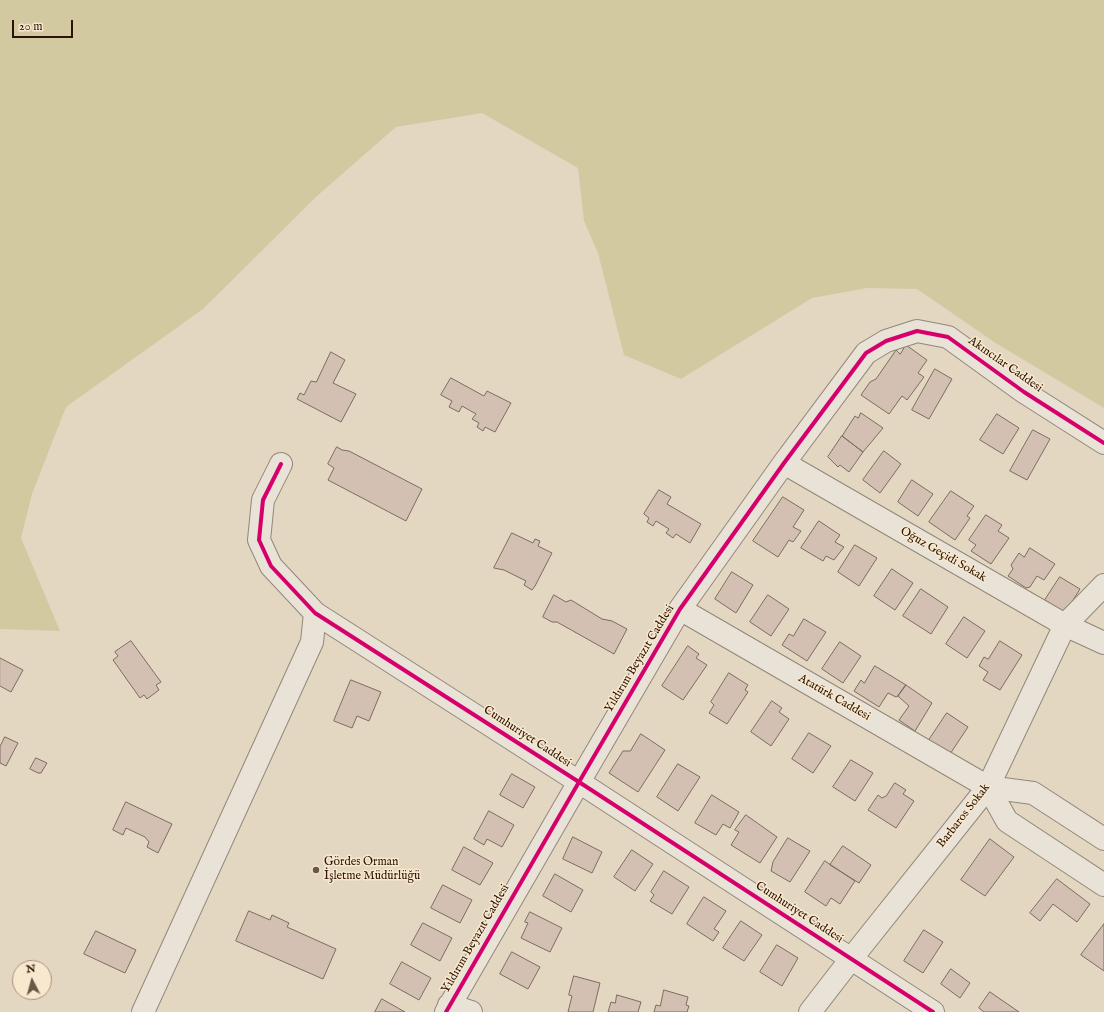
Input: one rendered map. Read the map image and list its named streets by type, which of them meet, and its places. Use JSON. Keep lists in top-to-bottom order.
{
  "streets": {
    "street": [
      "Akıncılar Caddesi",
      "Oğuz Geçidi Sokak",
      "Yıldırım Beyazıt Caddesi",
      "Atatürk Caddesi",
      "Cumhuriyet Caddesi",
      "Barbaros Sokak"
    ]
  },
  "crossings": [
    ["Akıncılar Caddesi", "Yıldırım Beyazıt Caddesi"],
    ["Oğuz Geçidi Sokak", "Yıldırım Beyazıt Caddesi"],
    ["Oğuz Geçidi Sokak", "Barbaros Sokak"],
    ["Yıldırım Beyazıt Caddesi", "Atatürk Caddesi"],
    ["Yıldırım Beyazıt Caddesi", "Cumhuriyet Caddesi"],
    ["Atatürk Caddesi", "Barbaros Sokak"],
    ["Cumhuriyet Caddesi", "Barbaros Sokak"]
  ],
  "places": ["Gördes Orman İşletme Müdürlüğü"],
  "scale_bar": "20 m",
  "north": "top"
}
